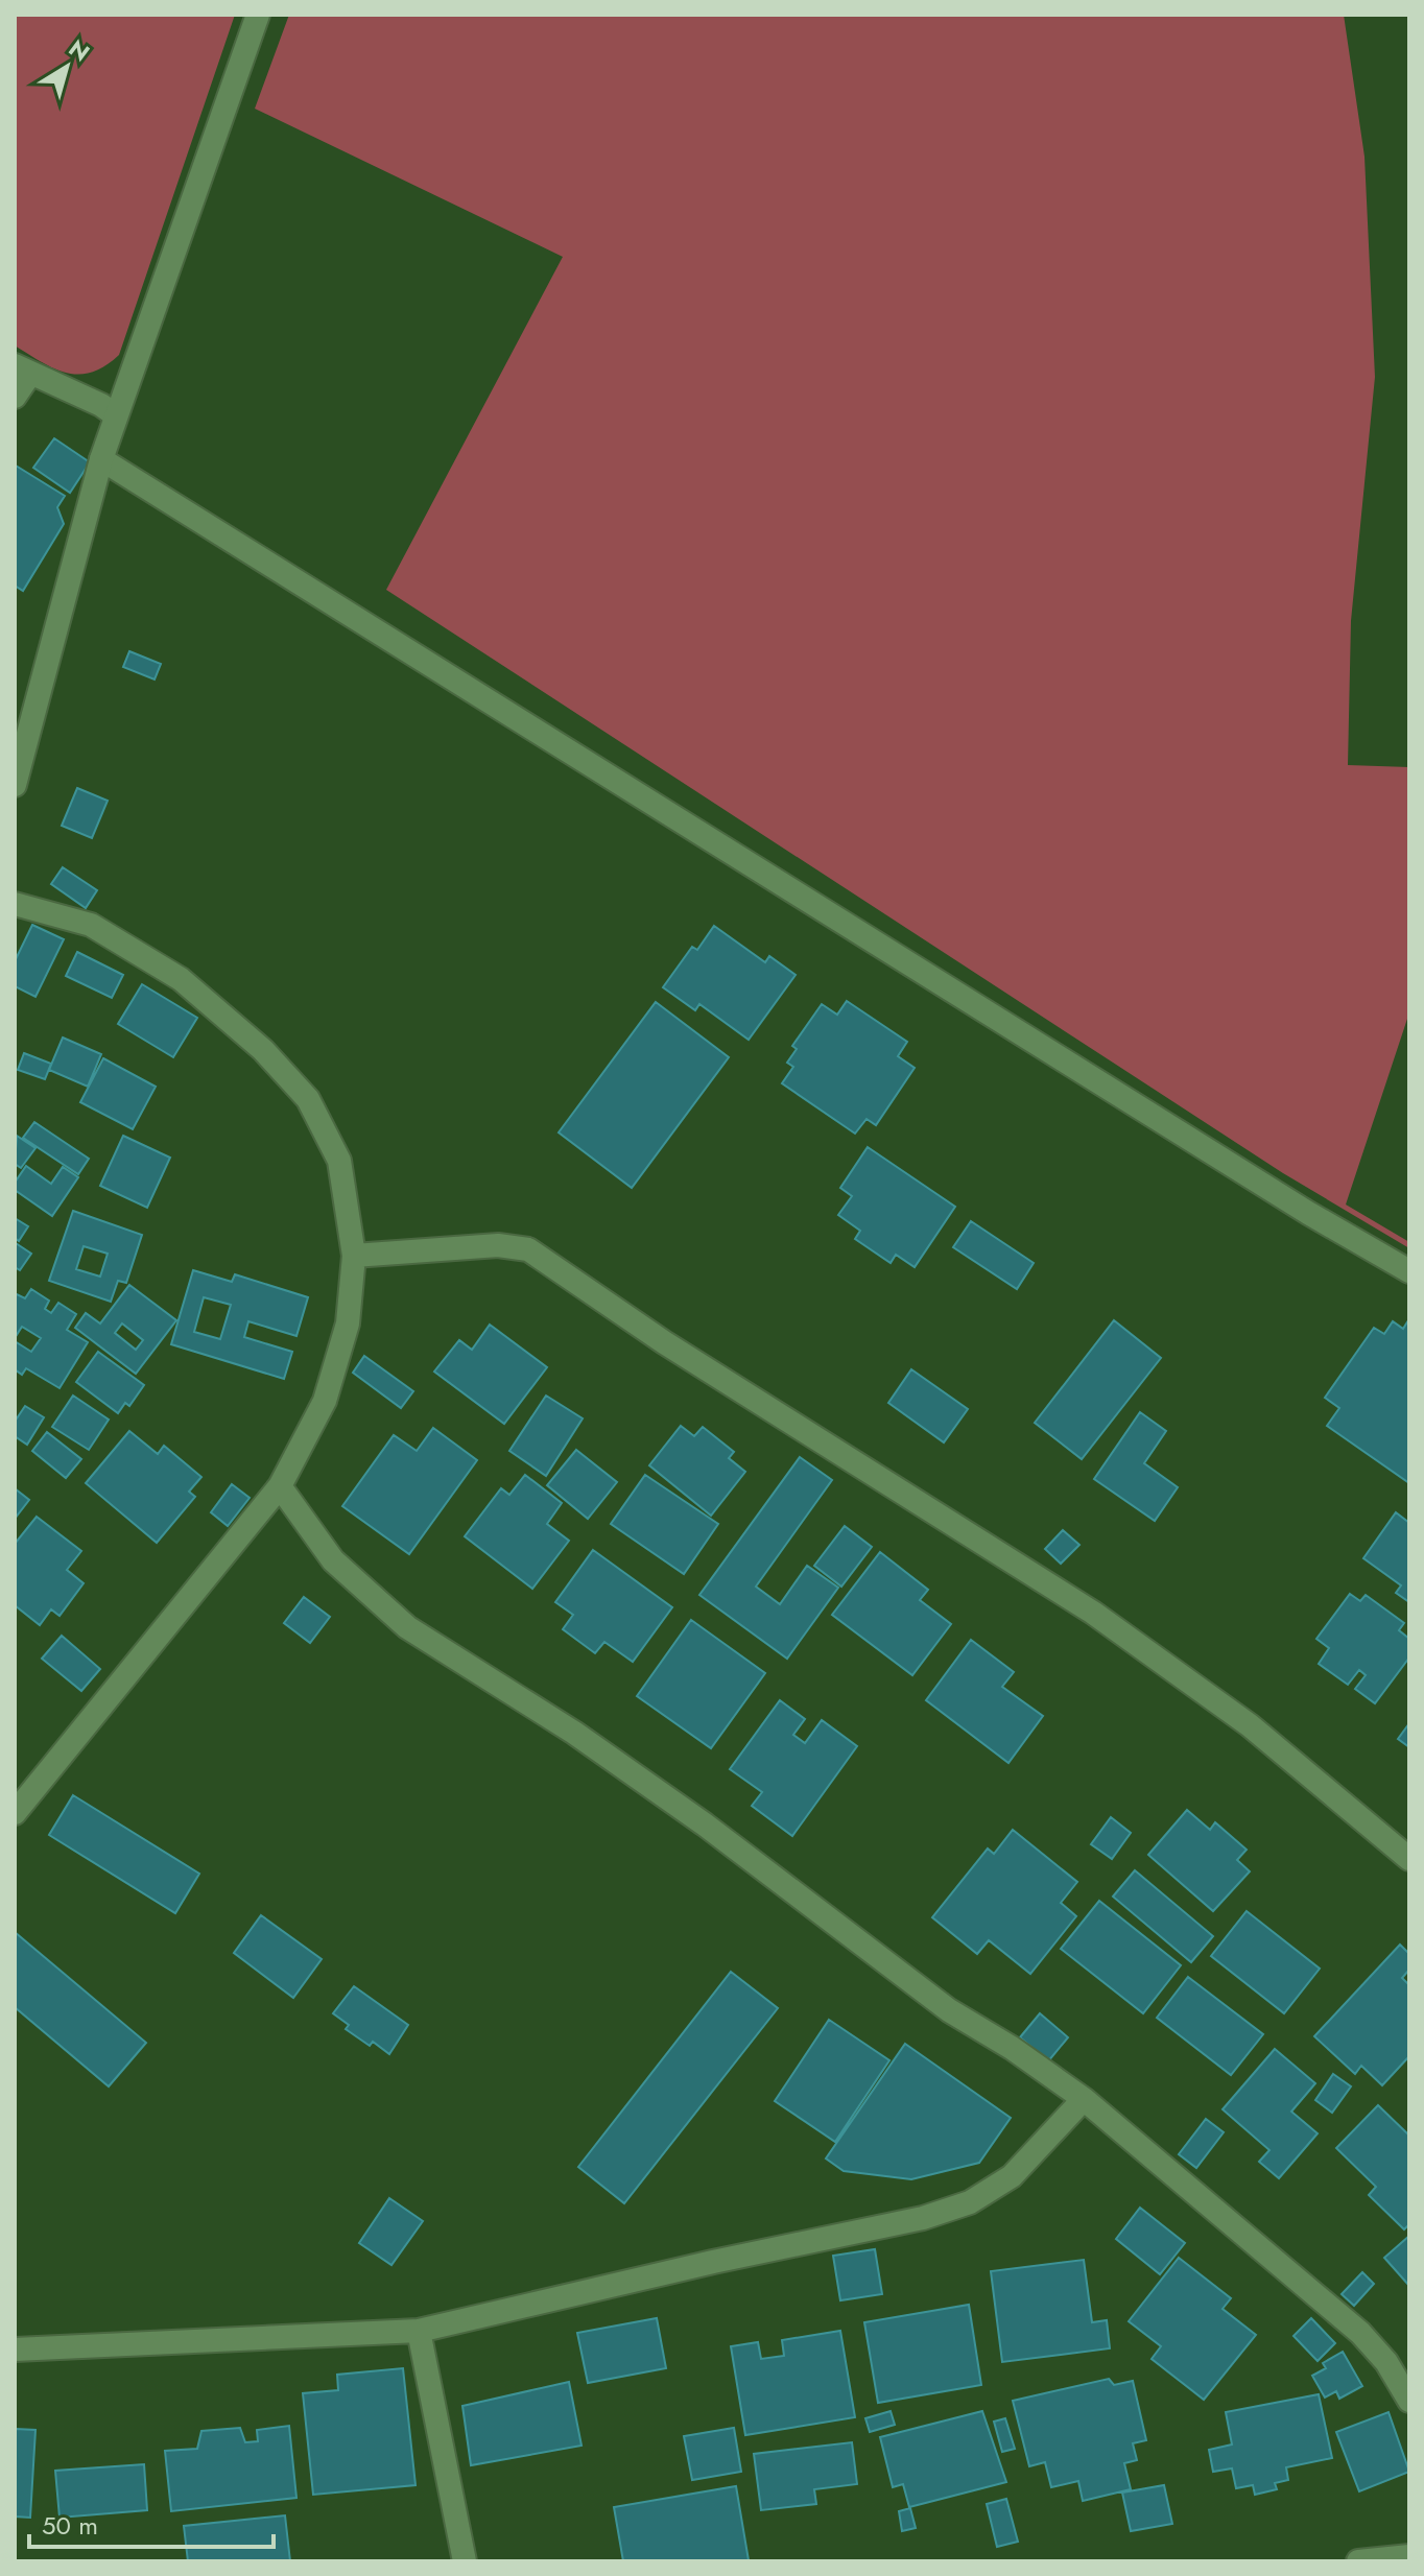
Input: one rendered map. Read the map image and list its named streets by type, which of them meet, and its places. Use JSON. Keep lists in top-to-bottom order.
{
  "scale_bar": "50 m",
  "north": "top right"
}
